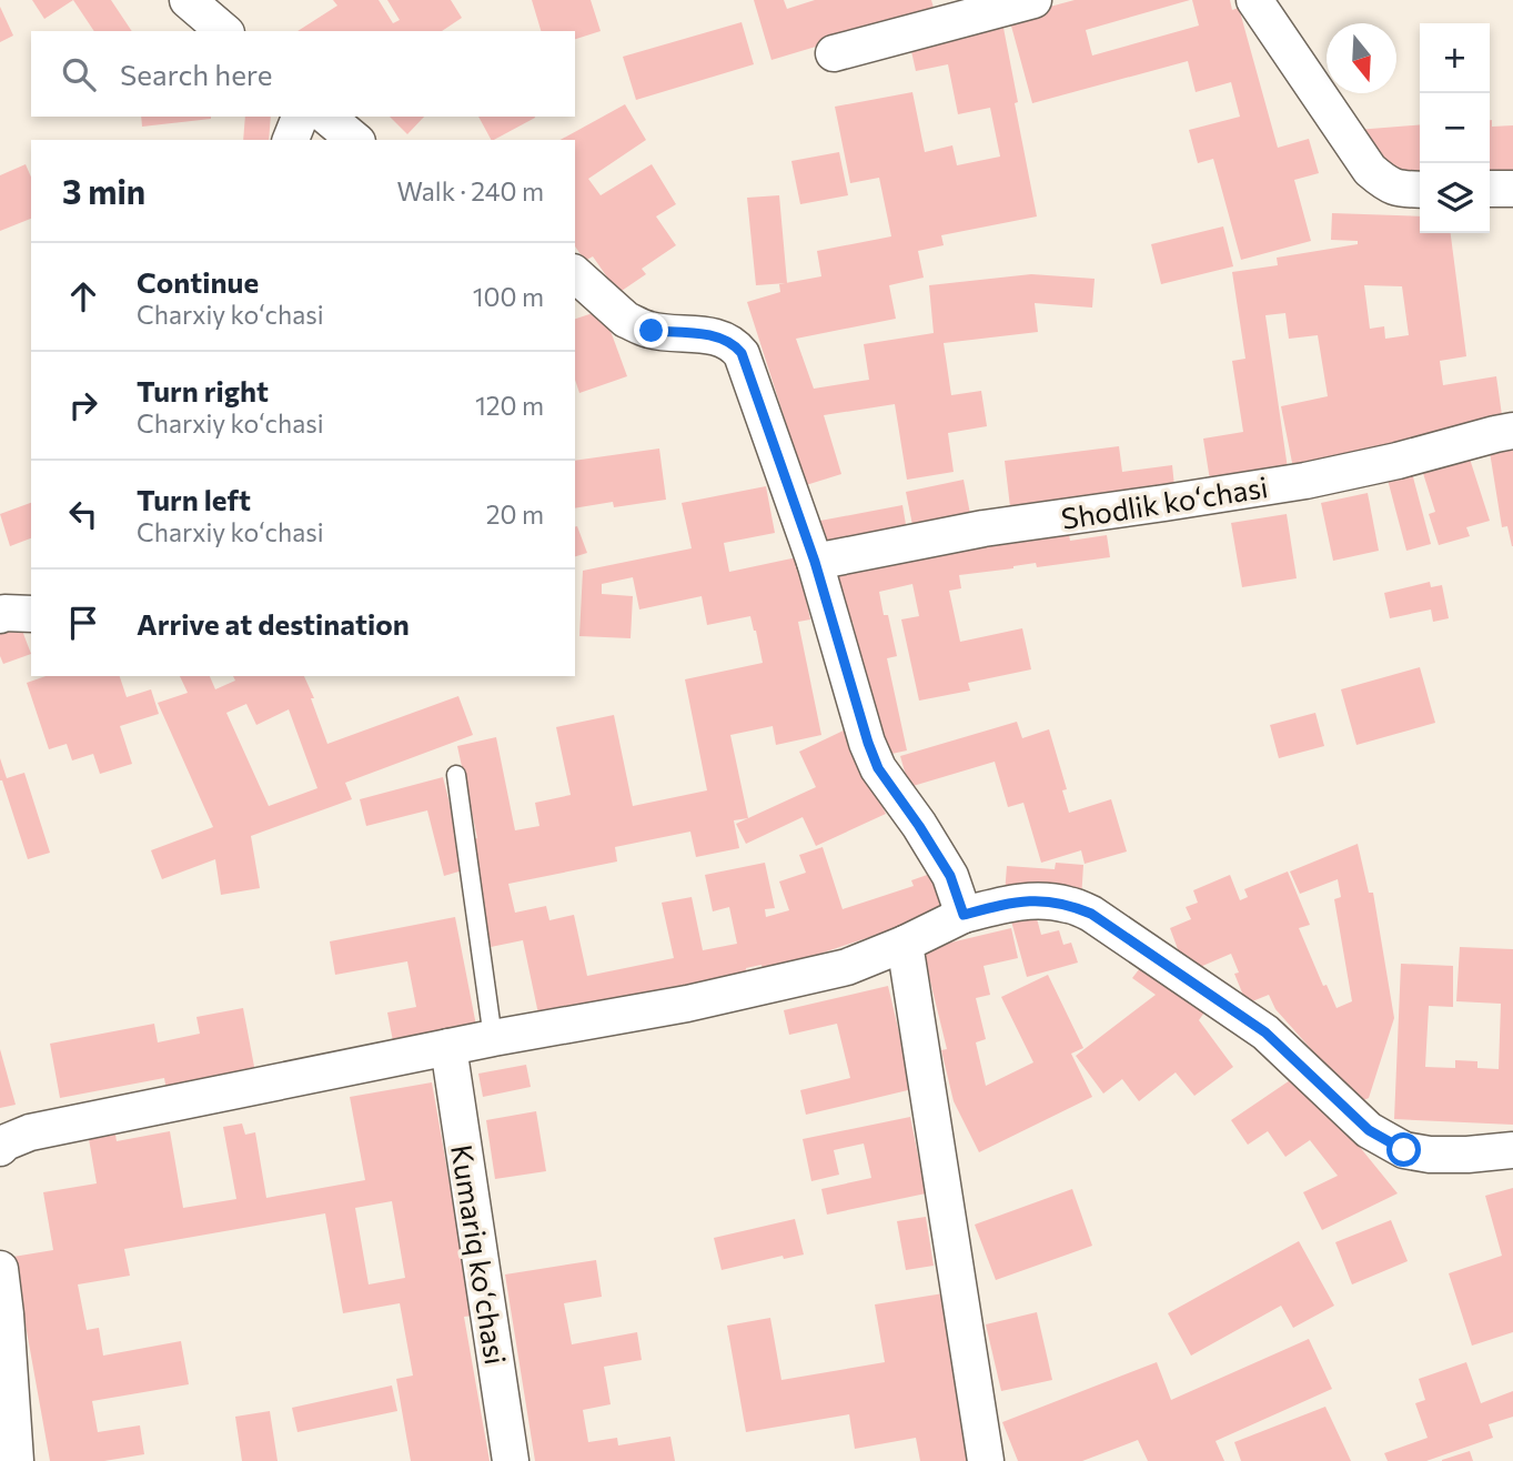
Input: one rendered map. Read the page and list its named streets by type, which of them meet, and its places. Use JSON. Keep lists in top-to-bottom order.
{
  "streets": {
    "street": ["Shodlik koʻchasi", "Kumariq koʻchasi"]
  },
  "north": "bottom",
  "page": {
    "map_buttons": ["+", "−"],
    "search": "Search here",
    "heading": ["3 min", "Walk · 240 m"],
    "list": [
      ["Continue", "Charxiy koʻchasi", "100 m"],
      ["Turn right", "Charxiy koʻchasi", "120 m"],
      ["Turn left", "Charxiy koʻchasi", "20 m"],
      "Arrive at destination"
    ]
  }
}
